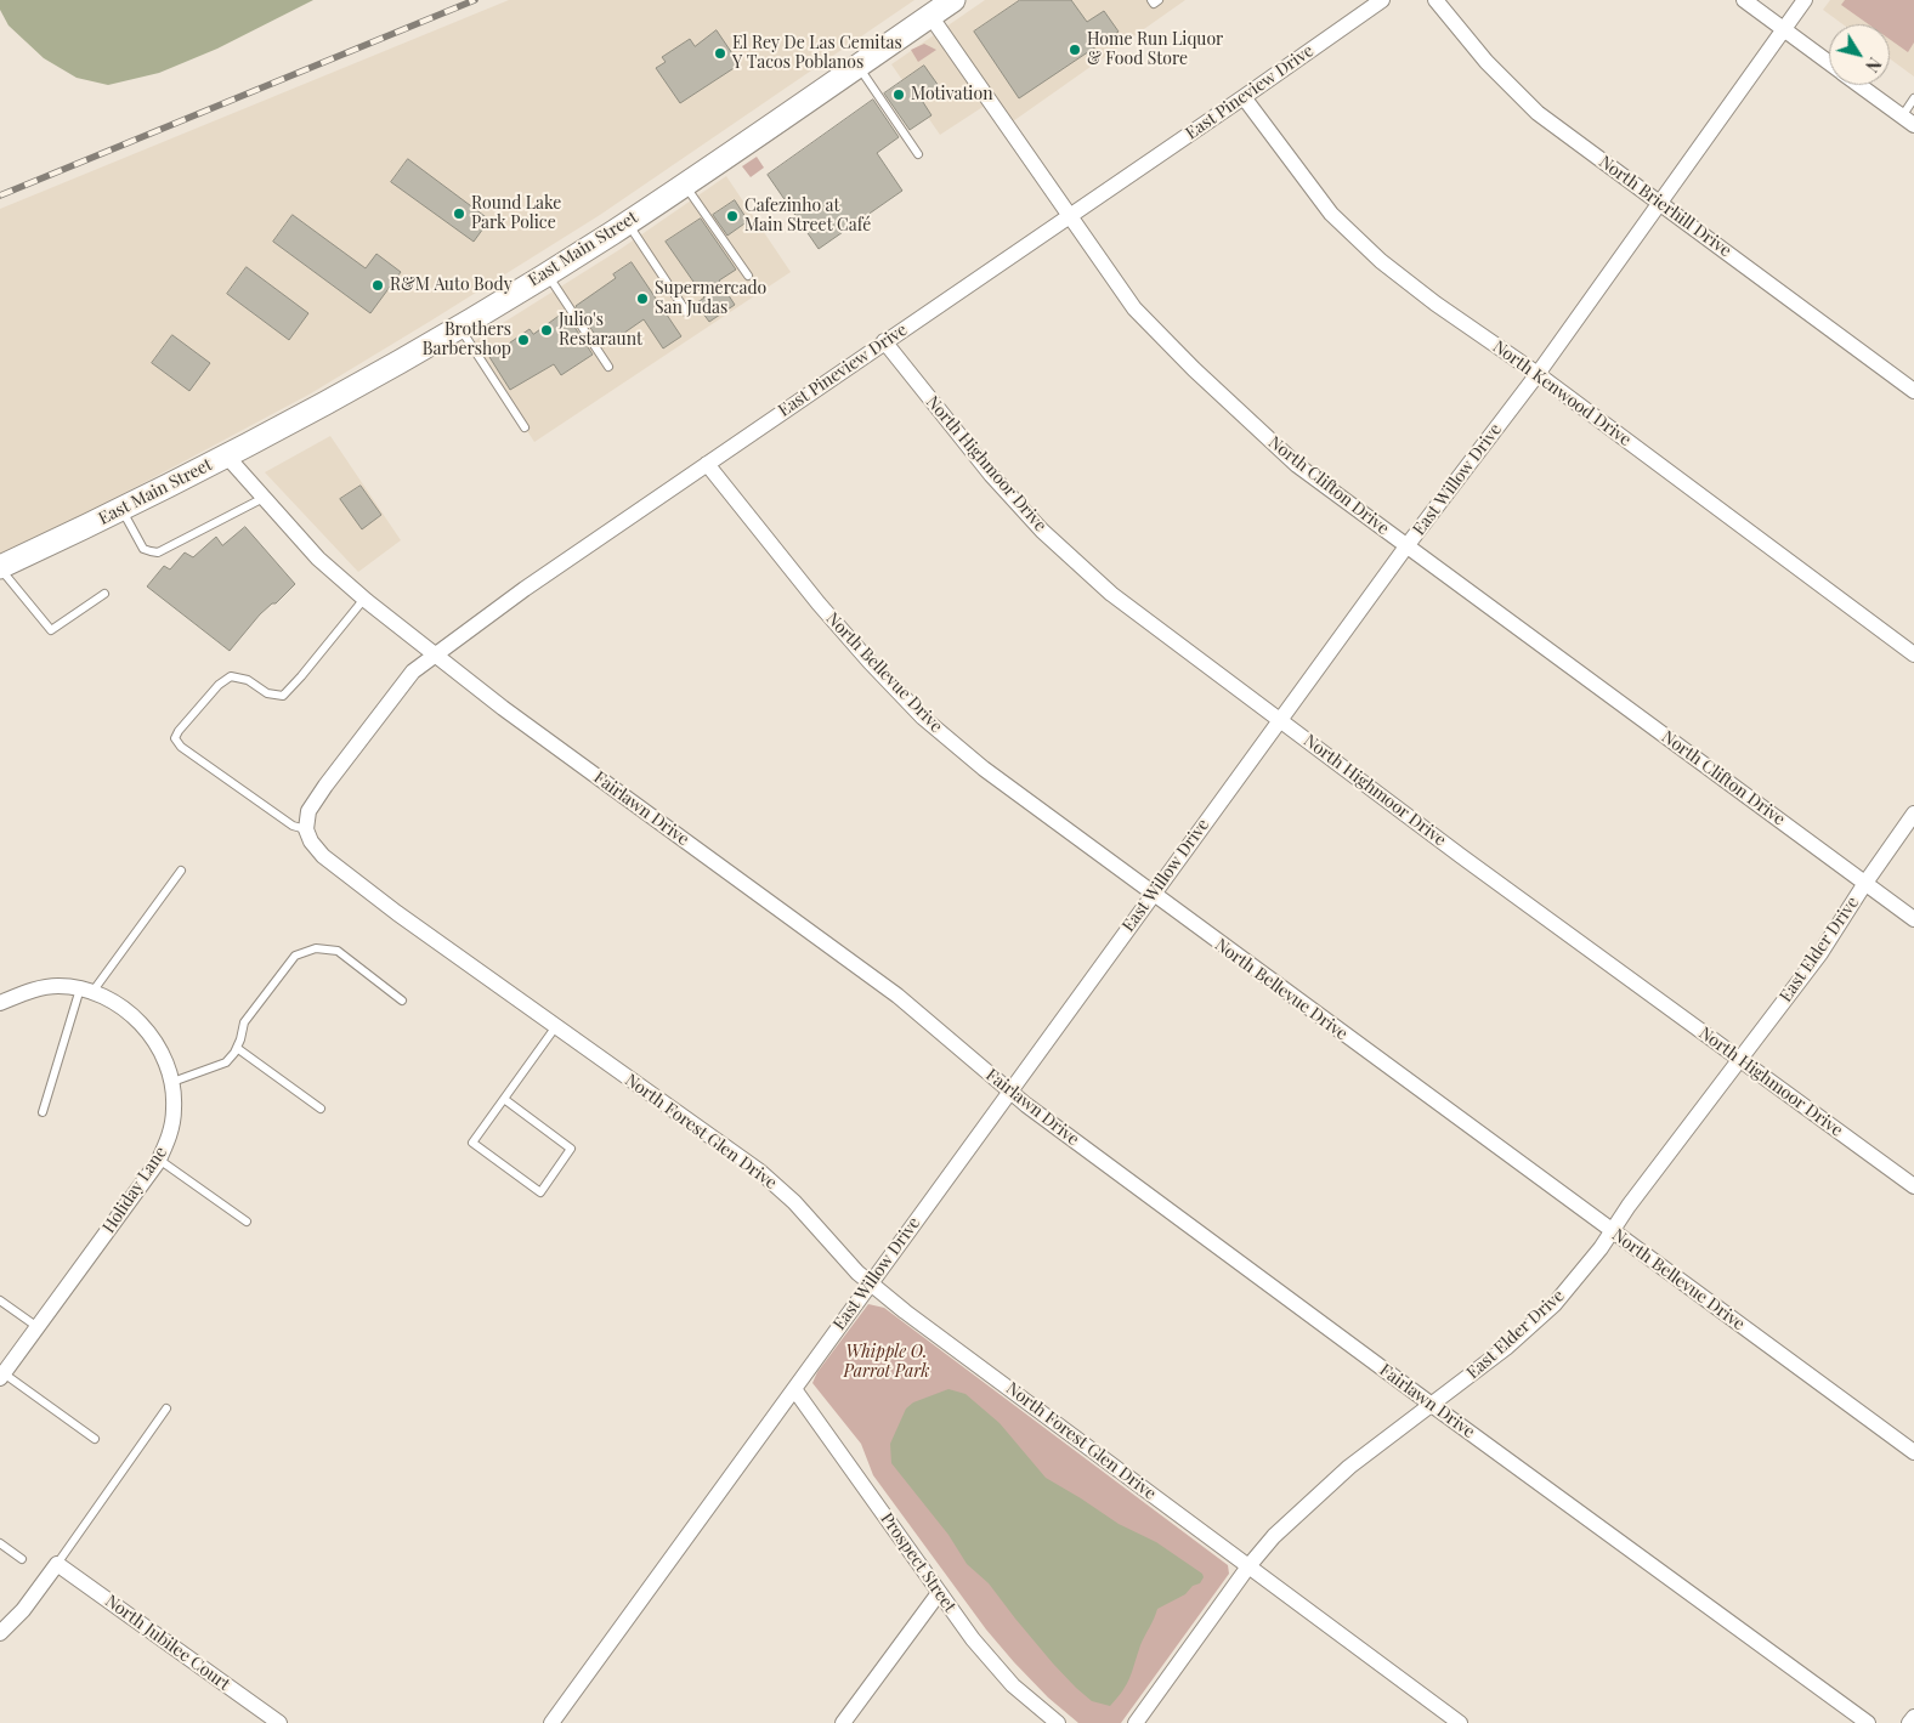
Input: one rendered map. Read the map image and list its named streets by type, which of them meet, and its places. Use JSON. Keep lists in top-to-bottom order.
{
  "streets": {
    "main road": ["East Main Street"],
    "street": [
      "East Pineview Drive",
      "North Brierhill Drive",
      "North Kenwood Drive",
      "North Highmoor Drive",
      "East Willow Drive",
      "North Clifton Drive",
      "North Bellevue Drive",
      "Fairlawn Drive",
      "East Elder Drive",
      "North Forest Glen Drive",
      "Holiday Lane",
      "Prospect Street",
      "North Jubilee Court"
    ]
  },
  "crossings": [
    ["East Pineview Drive", "North Kenwood Drive"],
    ["East Pineview Drive", "North Highmoor Drive"],
    ["East Pineview Drive", "North Clifton Drive"],
    ["East Pineview Drive", "North Bellevue Drive"],
    ["East Pineview Drive", "Fairlawn Drive"],
    ["East Pineview Drive", "North Forest Glen Drive"],
    ["North Brierhill Drive", "East Willow Drive"],
    ["East Main Street", "North Clifton Drive"],
    ["East Main Street", "Fairlawn Drive"],
    ["North Kenwood Drive", "East Willow Drive"],
    ["North Highmoor Drive", "East Willow Drive"],
    ["North Highmoor Drive", "East Elder Drive"],
    ["East Willow Drive", "North Clifton Drive"],
    ["East Willow Drive", "North Bellevue Drive"],
    ["East Willow Drive", "Fairlawn Drive"],
    ["East Willow Drive", "North Forest Glen Drive"],
    ["East Willow Drive", "Prospect Street"],
    ["North Clifton Drive", "East Elder Drive"],
    ["North Bellevue Drive", "East Elder Drive"],
    ["Fairlawn Drive", "East Elder Drive"],
    ["East Elder Drive", "North Forest Glen Drive"]
  ],
  "parks": ["Whipple O. Parrot Park"],
  "places": [
    "Home Run Liquor & Food Store",
    "El Rey De Las Cemitas Y Tacos Poblanos",
    "Motivation",
    "Round Lake Park Police",
    "Cafezinho at Main Street Café",
    "R&M Auto Body",
    "Supermercado San Judas",
    "Julio's Restaraunt",
    "Brothers Barbershop"
  ],
  "north": "bottom right"
}
